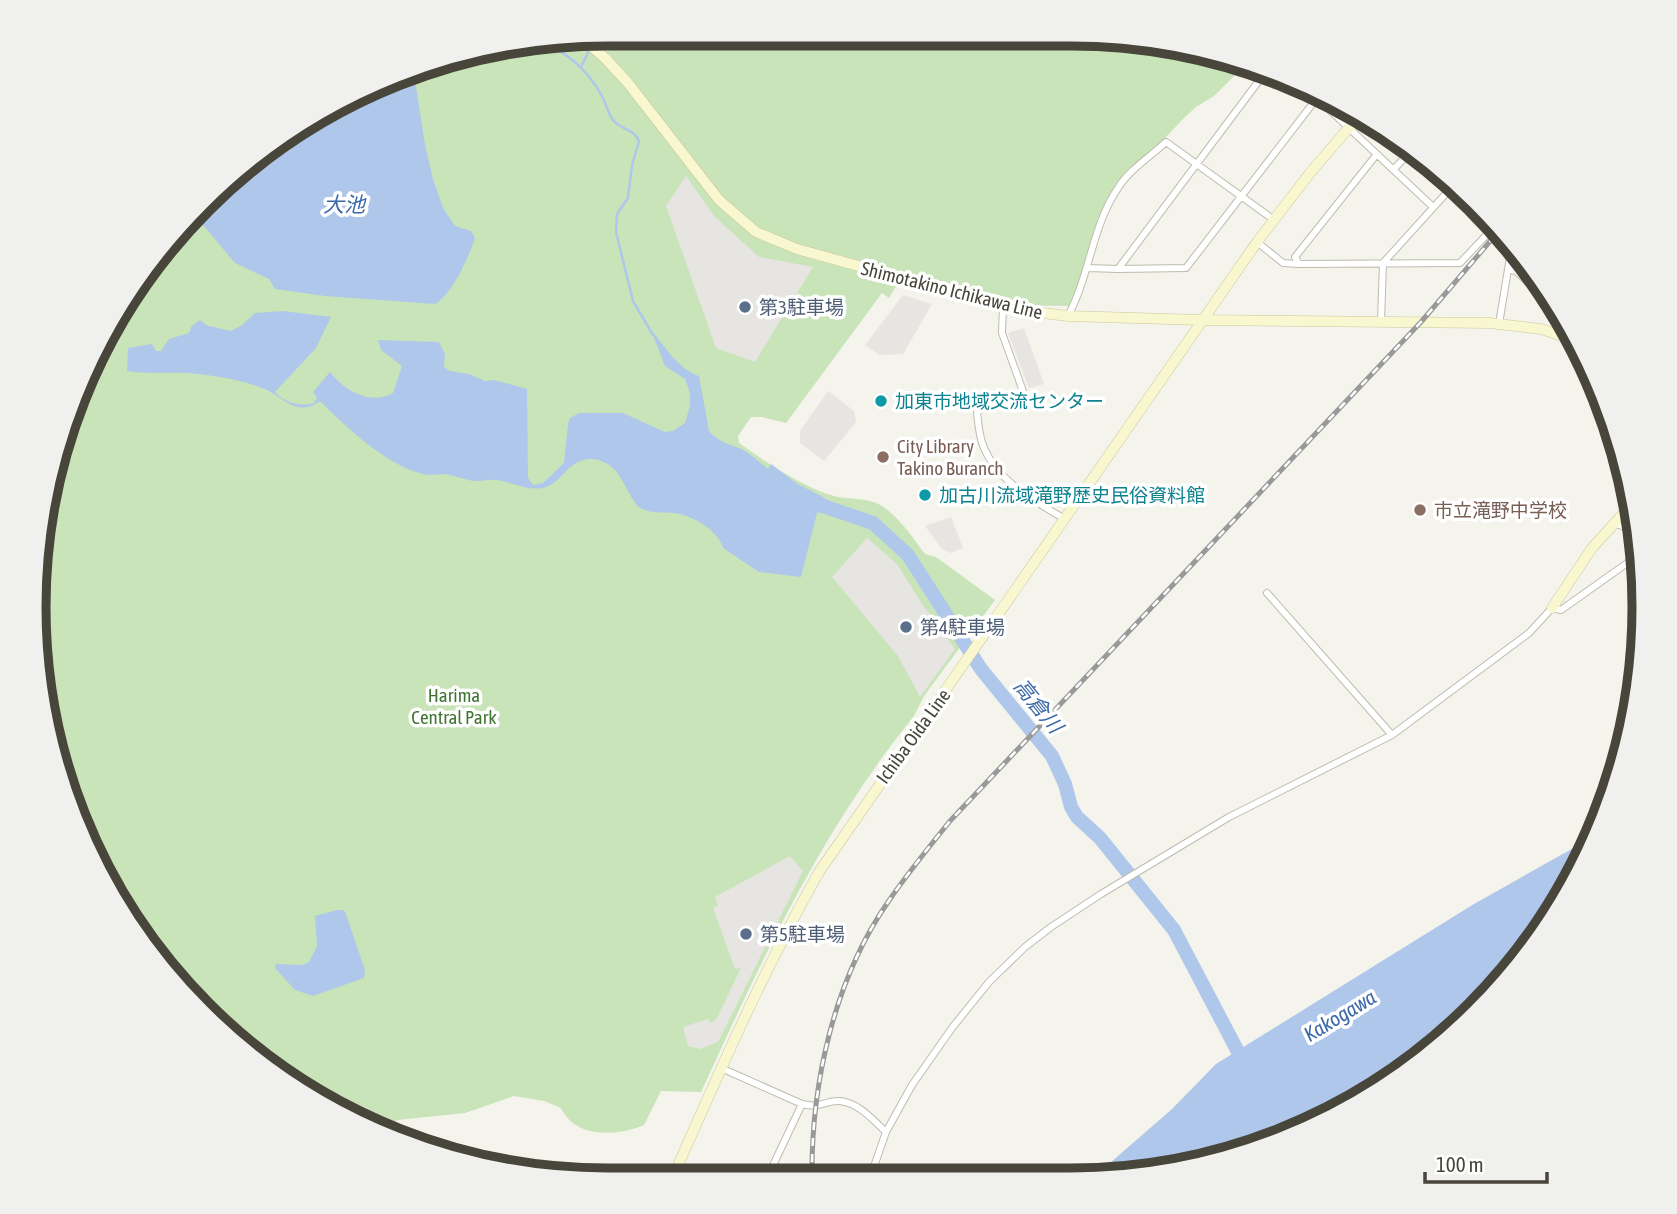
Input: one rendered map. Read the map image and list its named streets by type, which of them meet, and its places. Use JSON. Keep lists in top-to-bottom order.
{
  "streets": {
    "main road": ["Shimotakino Ichikawa Line", "Ichiba Oida Line"]
  },
  "crossings": [
    ["Shimotakino Ichikawa Line", "Ichiba Oida Line"]
  ],
  "water": ["大池", "高倉川", "Kakogawa"],
  "parks": ["Harima Central Park"],
  "places": [
    "第3駐車場",
    "加東市地域交流センター",
    "City Library Takino Buranch",
    "加古川流域滝野歴史民俗資料館",
    "市立滝野中学校",
    "第4駐車場",
    "第5駐車場"
  ],
  "scale_bar": "100 m"
}
